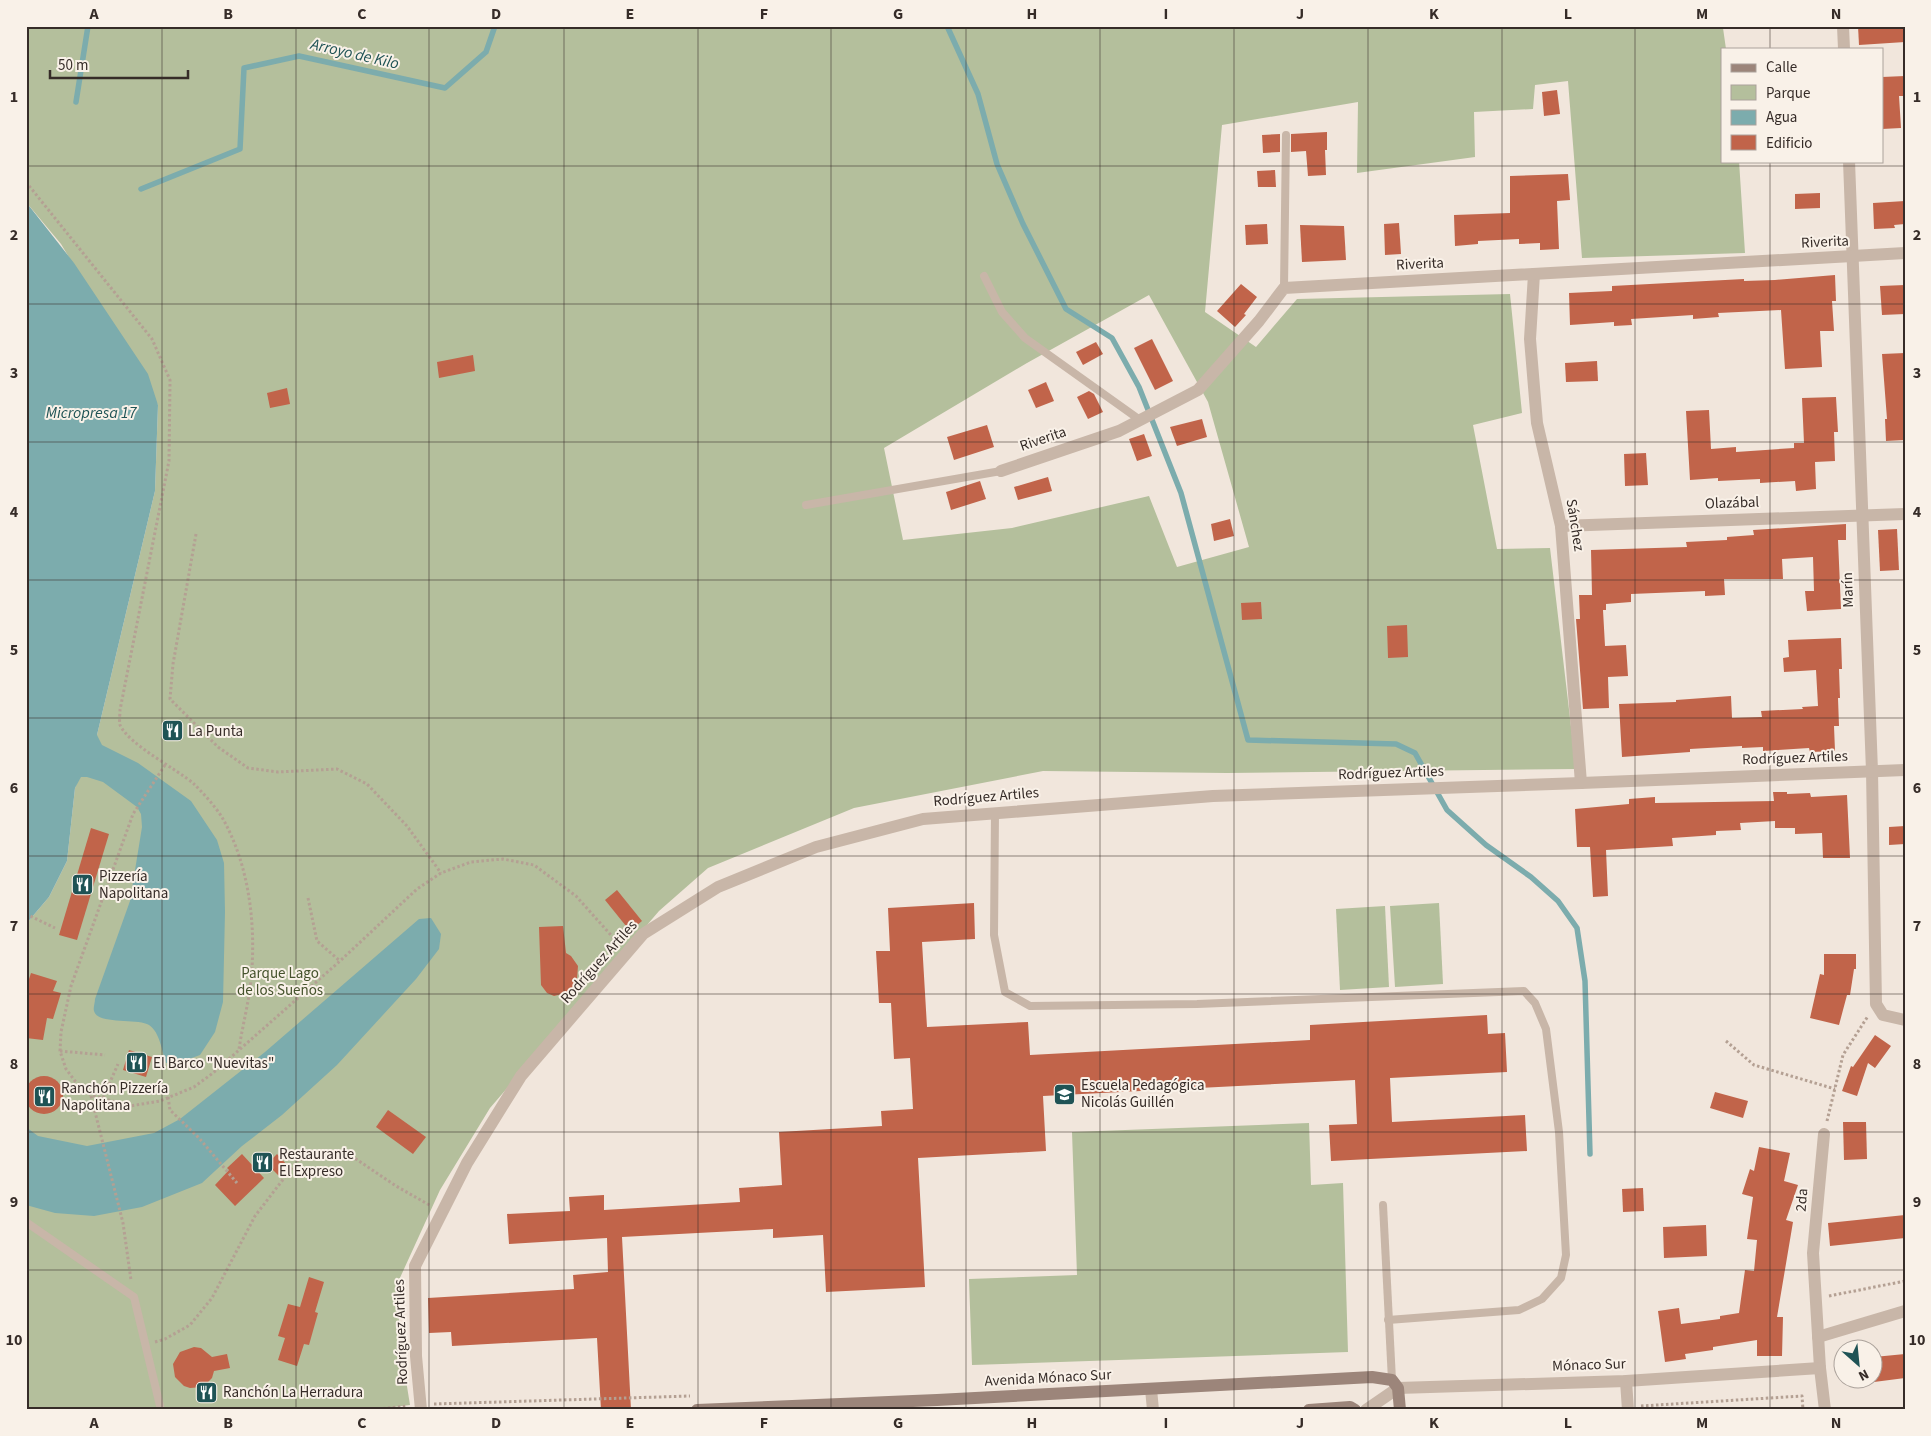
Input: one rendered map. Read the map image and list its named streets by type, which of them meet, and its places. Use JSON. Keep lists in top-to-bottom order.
{
  "streets": {
    "main road": ["Avenida Mónaco Sur"],
    "street": [
      "Riverita",
      "Olazábal",
      "Sánchez",
      "Marín",
      "Rodríguez Artiles",
      "2da",
      "Mónaco Sur"
    ]
  },
  "crossings": [
    ["Riverita", "Sánchez"],
    ["Riverita", "Marín"],
    ["Olazábal", "Sánchez"],
    ["Olazábal", "Marín"],
    ["Sánchez", "Rodríguez Artiles"],
    ["Marín", "Rodríguez Artiles"],
    ["2da", "Mónaco Sur"],
    ["Mónaco Sur", "Avenida Mónaco Sur"]
  ],
  "water": ["Arroyo de Kilo", "Micropresa 17"],
  "parks": ["Parque Lago de los Sueños"],
  "places": {
    "restaurant": [
      "La Punta",
      "Pizzería Napolitana",
      "El Barco \"Nuevitas\"",
      "Ranchón Pizzería Napolitana",
      "Restaurante El Expreso",
      "Ranchón La Herradura"
    ],
    "school or university": ["Escuela Pedagógica Nicolás Guillén"]
  },
  "legend": [
    "Calle",
    "Parque",
    "Agua",
    "Edificio"
  ],
  "scale_bar": "50 m",
  "north": "bottom right",
  "grid": {
    "columns": [
      "A",
      "B",
      "C",
      "D",
      "E",
      "F",
      "G",
      "H",
      "I",
      "J",
      "K",
      "L",
      "M",
      "N"
    ],
    "rows": [
      "1",
      "2",
      "3",
      "4",
      "5",
      "6",
      "7",
      "8",
      "9",
      "10"
    ]
  }
}
